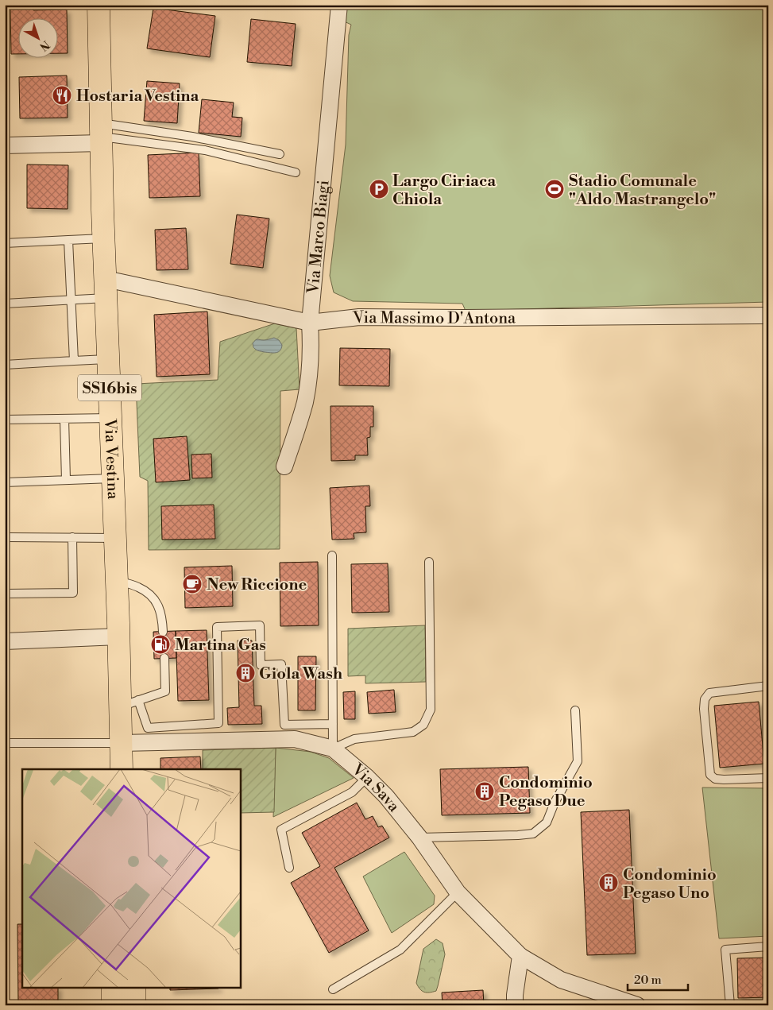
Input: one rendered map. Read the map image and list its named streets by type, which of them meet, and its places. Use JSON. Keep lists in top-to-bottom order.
{
  "streets": {
    "main road": ["SS16bis", "Via Vestina"],
    "street": ["Via Marco Biagi", "Via Massimo D'Antona", "Via Sava"]
  },
  "crossings": [
    ["Via Marco Biagi", "Via Massimo D'Antona"],
    ["Via Massimo D'Antona", "Via Vestina"],
    ["Via Vestina", "Via Sava"]
  ],
  "places": {
    "restaurant": ["Hostaria Vestina"],
    "parking": ["Largo Ciriaca Chiola"],
    "sports": ["Stadio Comunale \"Aldo Mastrangelo\""],
    "cafe": ["New Riccione"],
    "fuel station": ["Martina Gas"],
    "building": ["Giola Wash", "Condominio Pegaso Due", "Condominio Pegaso Uno"]
  },
  "scale_bar": "20 m",
  "north": "bottom right"
}
